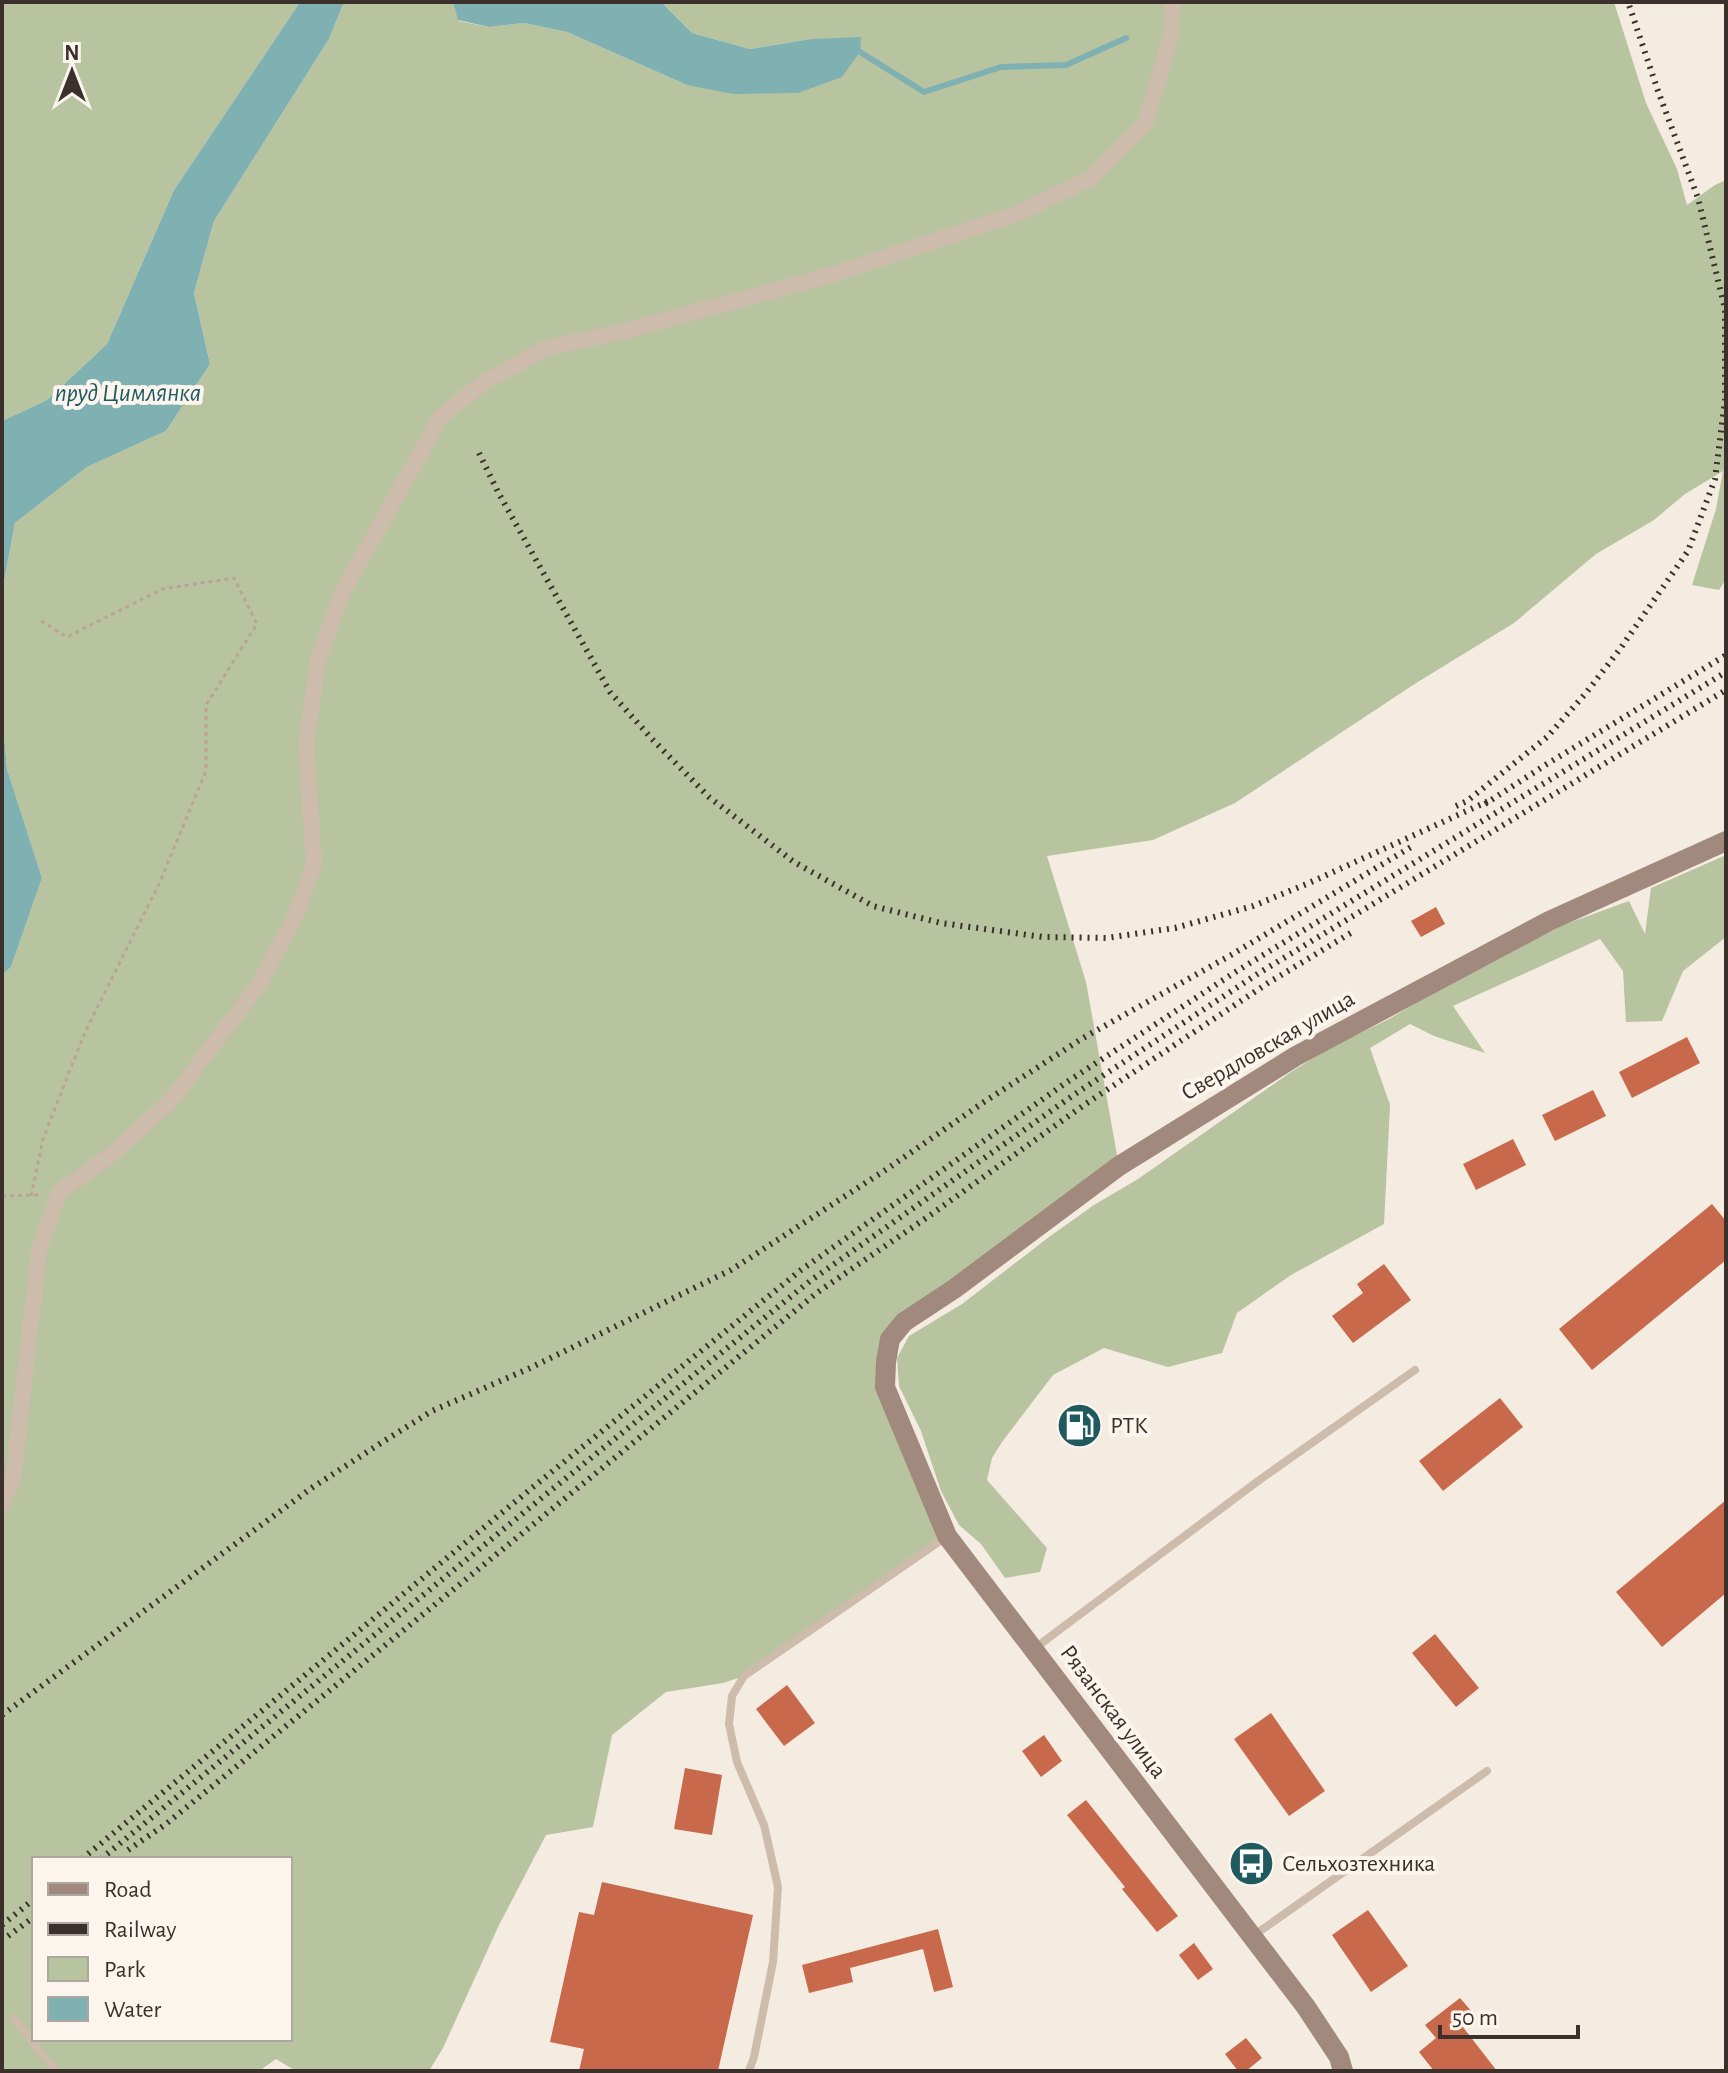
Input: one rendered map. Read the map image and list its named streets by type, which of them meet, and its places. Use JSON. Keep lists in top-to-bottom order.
{
  "streets": {
    "main road": ["Свердловская улица", "Рязанская улица"]
  },
  "crossings": [
    ["Свердловская улица", "Рязанская улица"]
  ],
  "water": ["пруд Цимлянка"],
  "places": {
    "fuel station": ["РТК"],
    "bus stop": ["Сельхозтехника"]
  },
  "legend": [
    "Road",
    "Railway",
    "Park",
    "Water"
  ],
  "scale_bar": "50 m",
  "north": "top"
}
